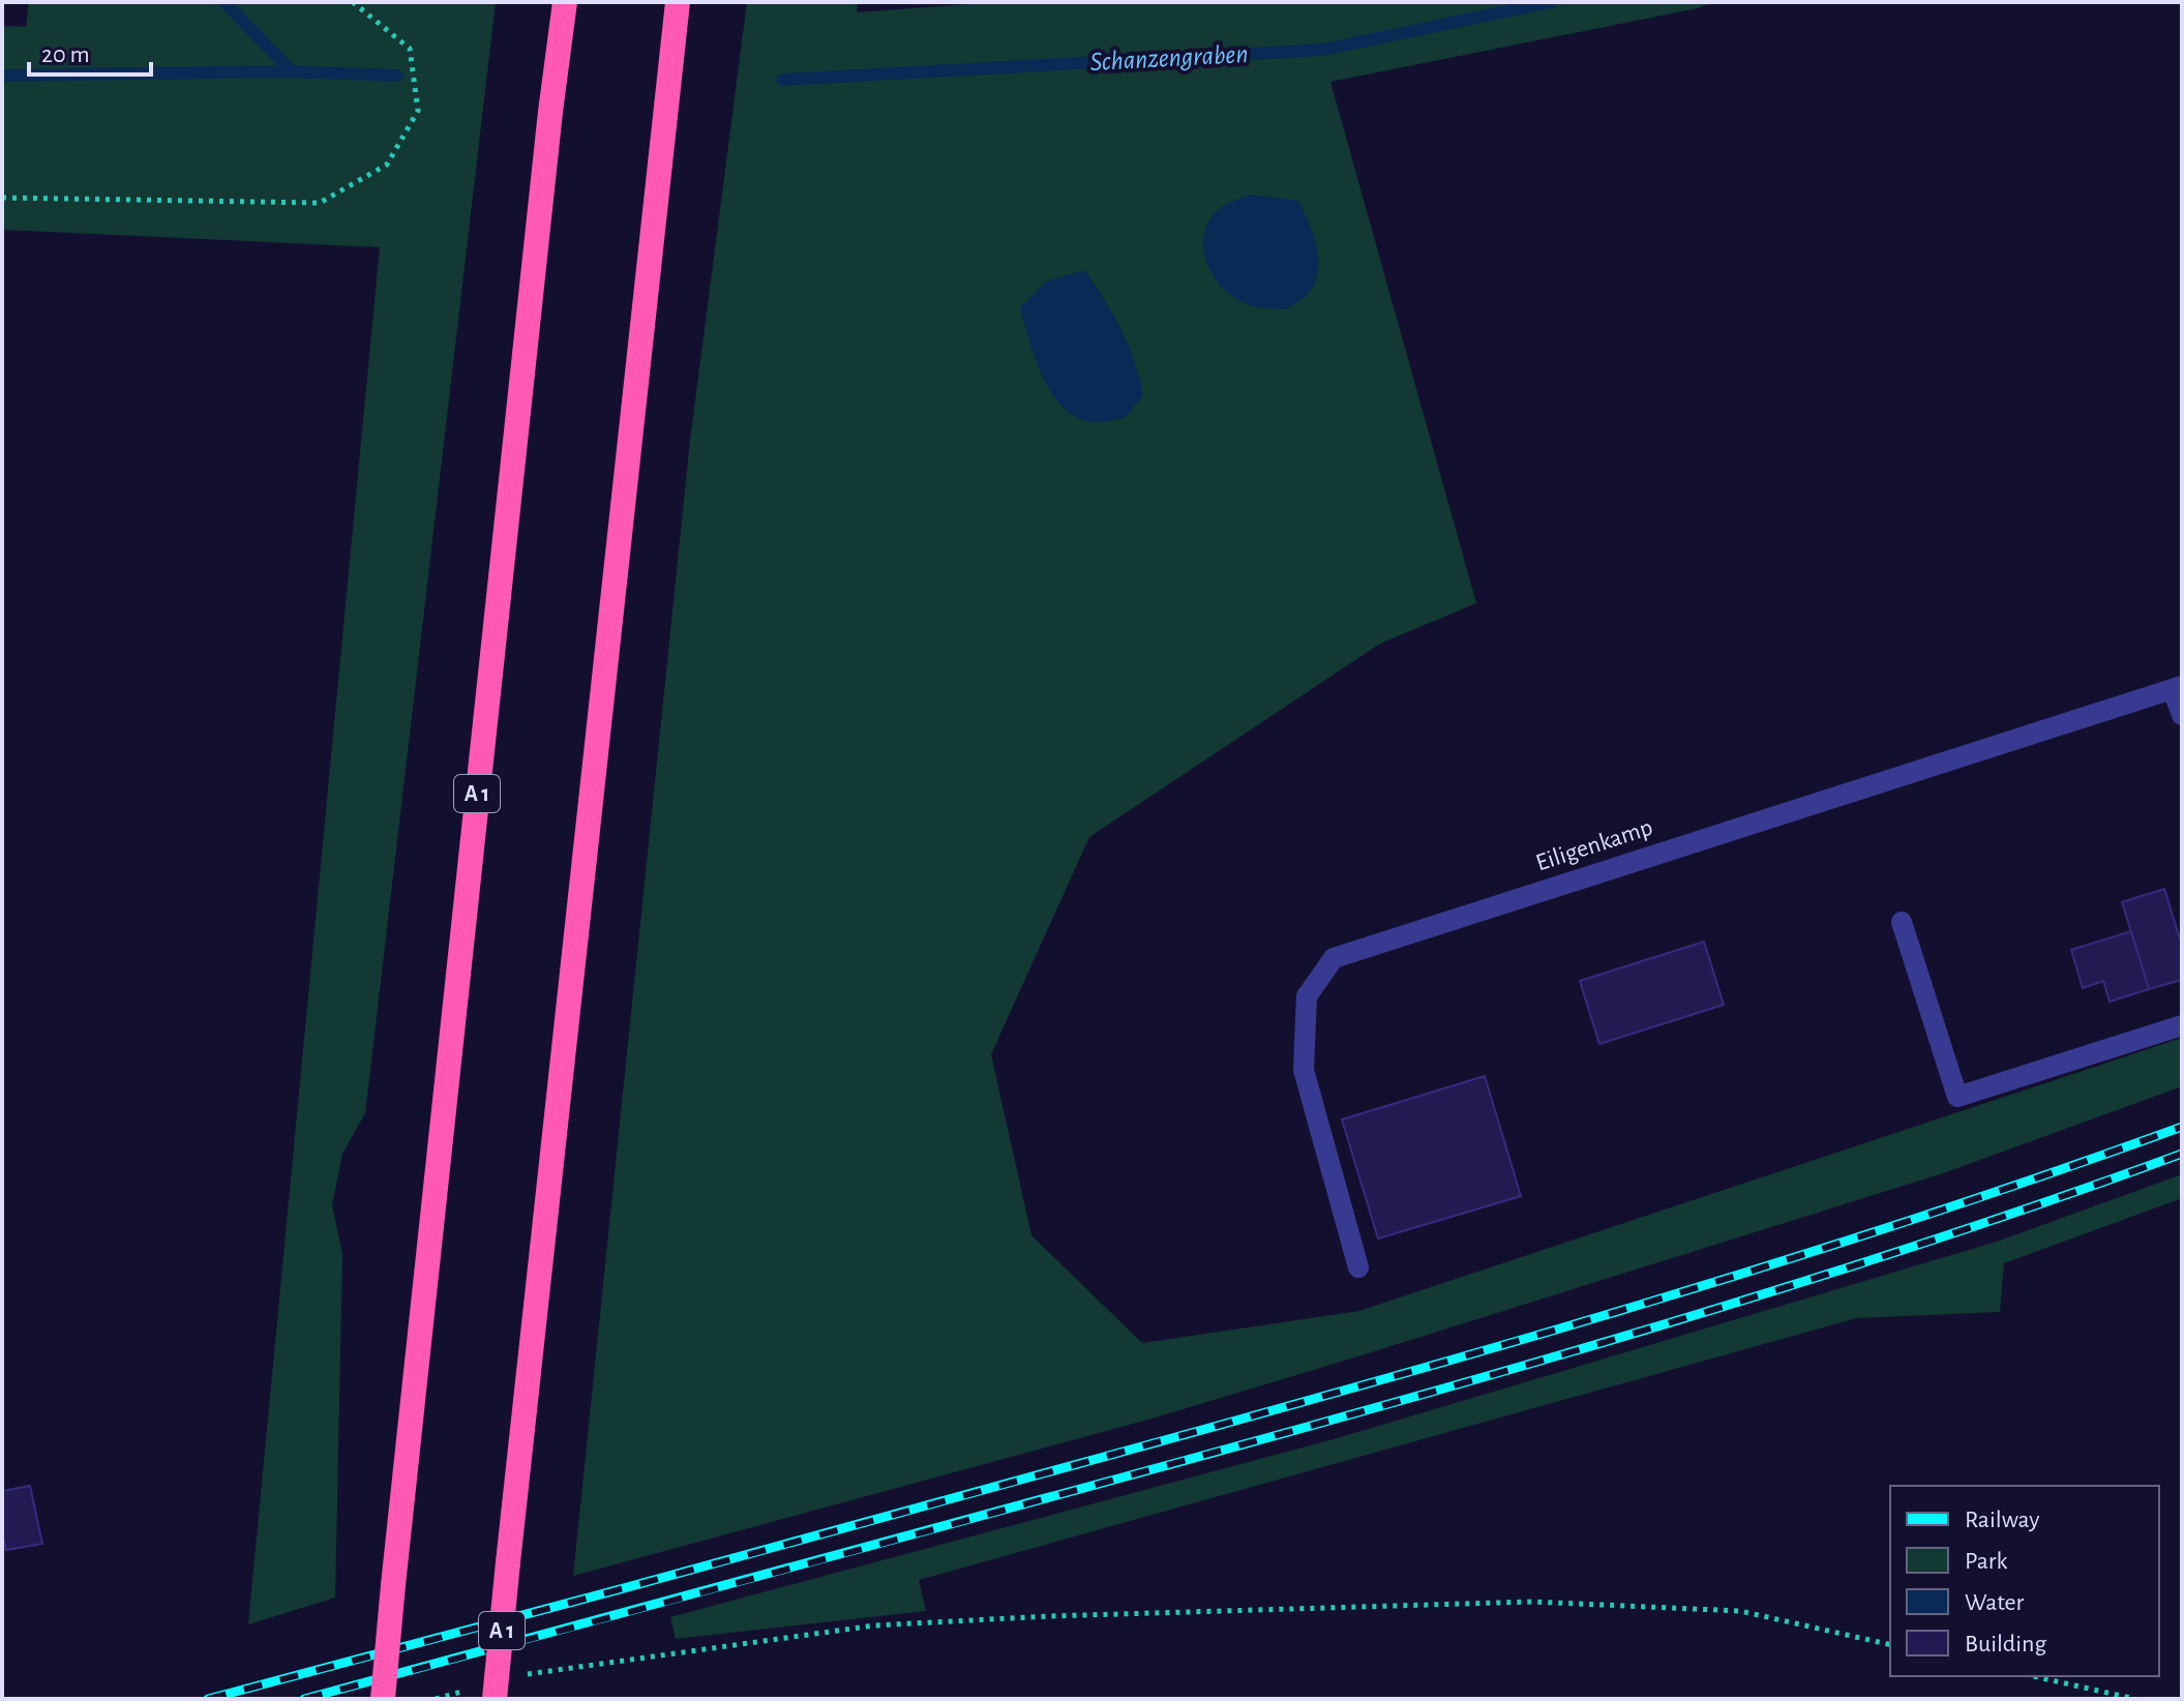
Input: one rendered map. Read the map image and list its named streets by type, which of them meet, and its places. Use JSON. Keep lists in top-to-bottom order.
{
  "streets": {
    "highway": ["A 1"],
    "lane": ["Eiligenkamp"]
  },
  "water": ["Schanzengraben"],
  "legend": [
    "Railway",
    "Park",
    "Water",
    "Building"
  ],
  "scale_bar": "20 m"
}
